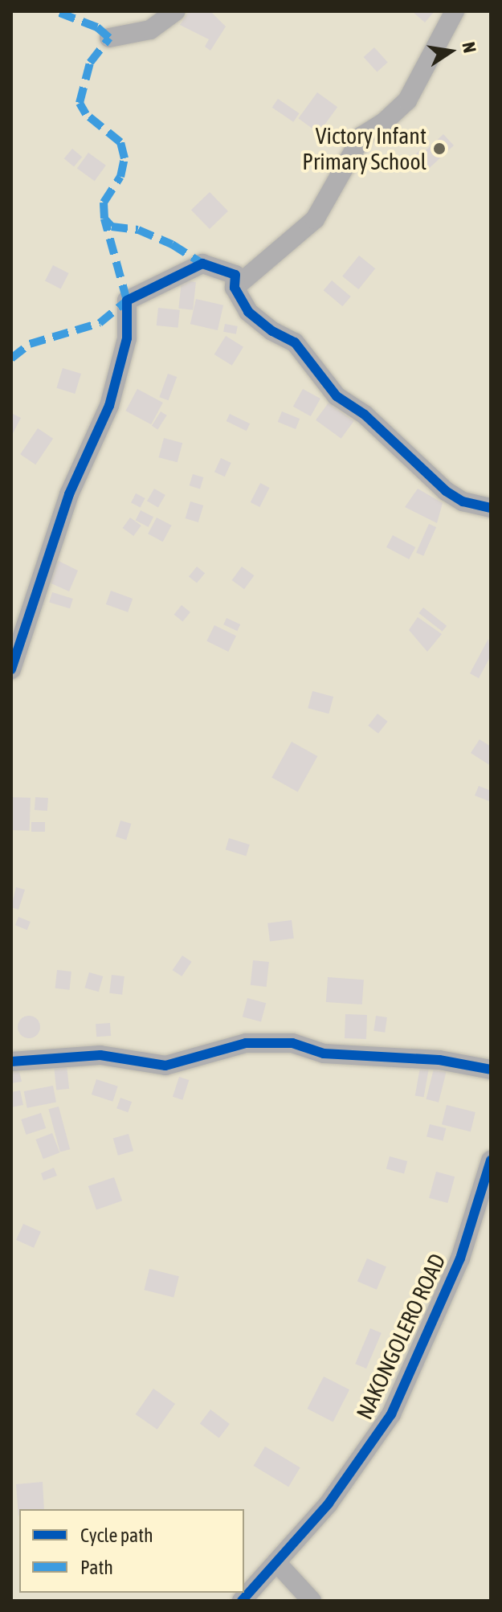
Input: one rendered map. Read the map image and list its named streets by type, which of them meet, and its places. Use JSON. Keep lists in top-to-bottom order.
{
  "streets": {
    "street": ["NAKONGOLERO ROAD"]
  },
  "places": ["Victory Infant Primary School"],
  "legend": ["Cycle path", "Path"],
  "north": "right"
}
